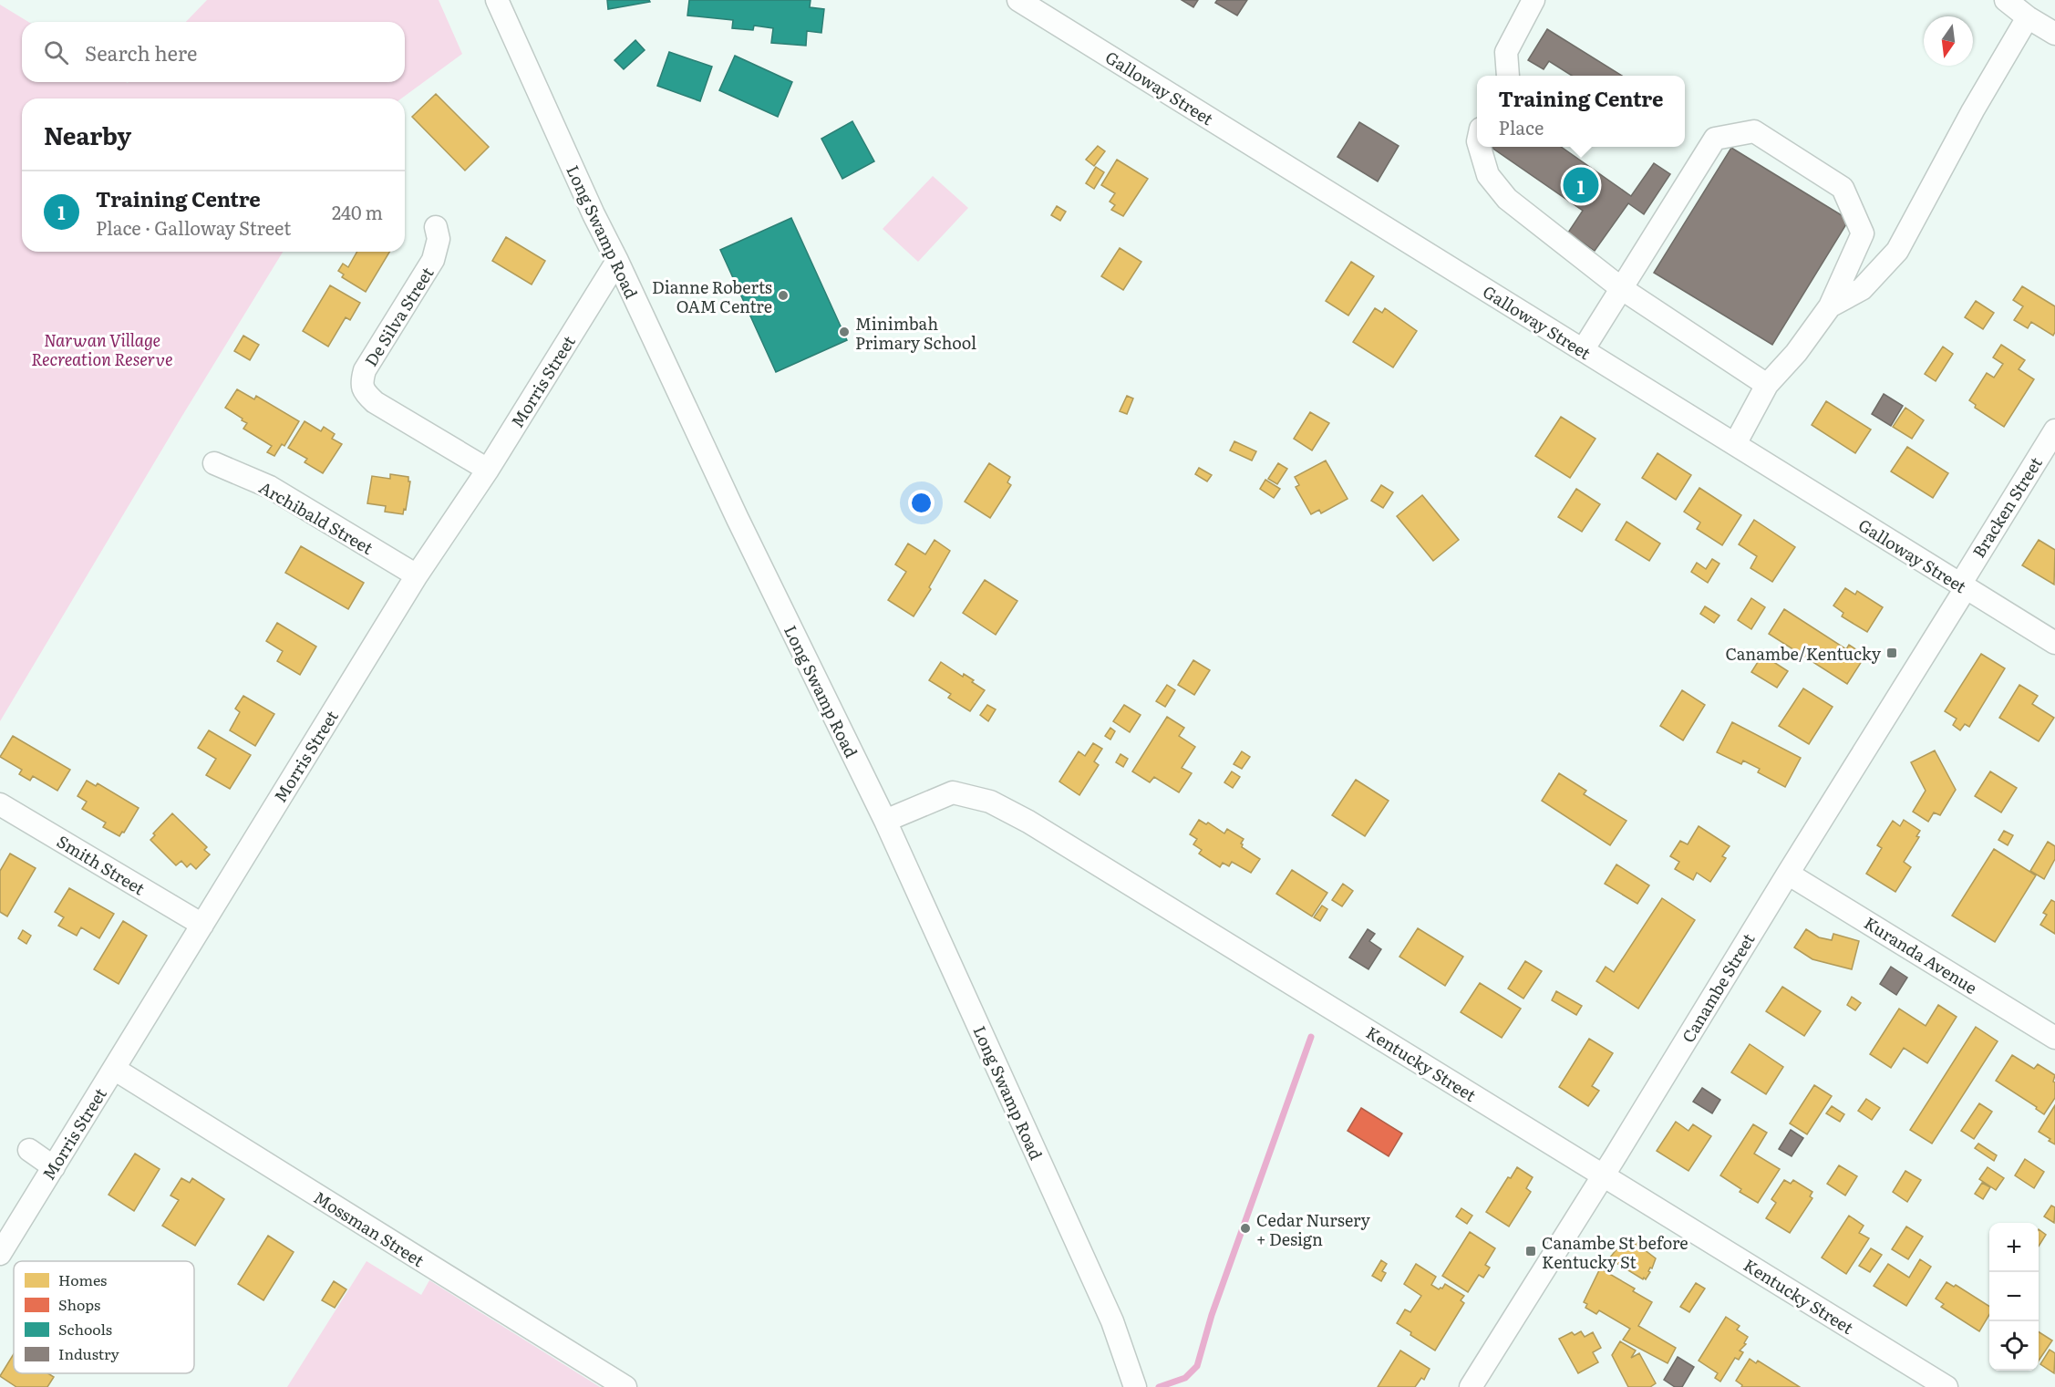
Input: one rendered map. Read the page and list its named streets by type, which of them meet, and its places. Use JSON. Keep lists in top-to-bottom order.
{
  "streets": {
    "street": [
      "Galloway Street",
      "Long Swamp Road",
      "De Silva Street",
      "Morris Street",
      "Bracken Street",
      "Archibald Street",
      "Smith Street",
      "Kuranda Avenue",
      "Canambe Street",
      "Kentucky Street",
      "Mossman Street"
    ]
  },
  "crossings": [
    ["Galloway Street", "Bracken Street"],
    ["Galloway Street", "Canambe Street"],
    ["Long Swamp Road", "Morris Street"],
    ["Long Swamp Road", "Kentucky Street"],
    ["De Silva Street", "Morris Street"],
    ["Morris Street", "Archibald Street"],
    ["Morris Street", "Smith Street"],
    ["Morris Street", "Mossman Street"],
    ["Bracken Street", "Canambe Street"],
    ["Kuranda Avenue", "Canambe Street"],
    ["Canambe Street", "Kentucky Street"]
  ],
  "parks": ["Narwan Village Recreation Reserve"],
  "places": {
    "other": ["Dianne Roberts OAM Centre", "Minimbah Primary School", "Cedar Nursery + Design"],
    "transit": ["Canambe/Kentucky", "Canambe St before Kentucky St"]
  },
  "legend": [
    "Homes",
    "Shops",
    "Schools",
    "Industry"
  ],
  "north": "bottom",
  "page": {
    "search": "Search here",
    "popup": ["Training Centre", "Place"],
    "heading": "Nearby",
    "pins": "1",
    "list": [
      {
        "mark": "1",
        "name": "Training Centre",
        "note": "Place · Galloway Street",
        "value": "240 m"
      }
    ],
    "map_buttons": ["+", "−"]
  }
}
